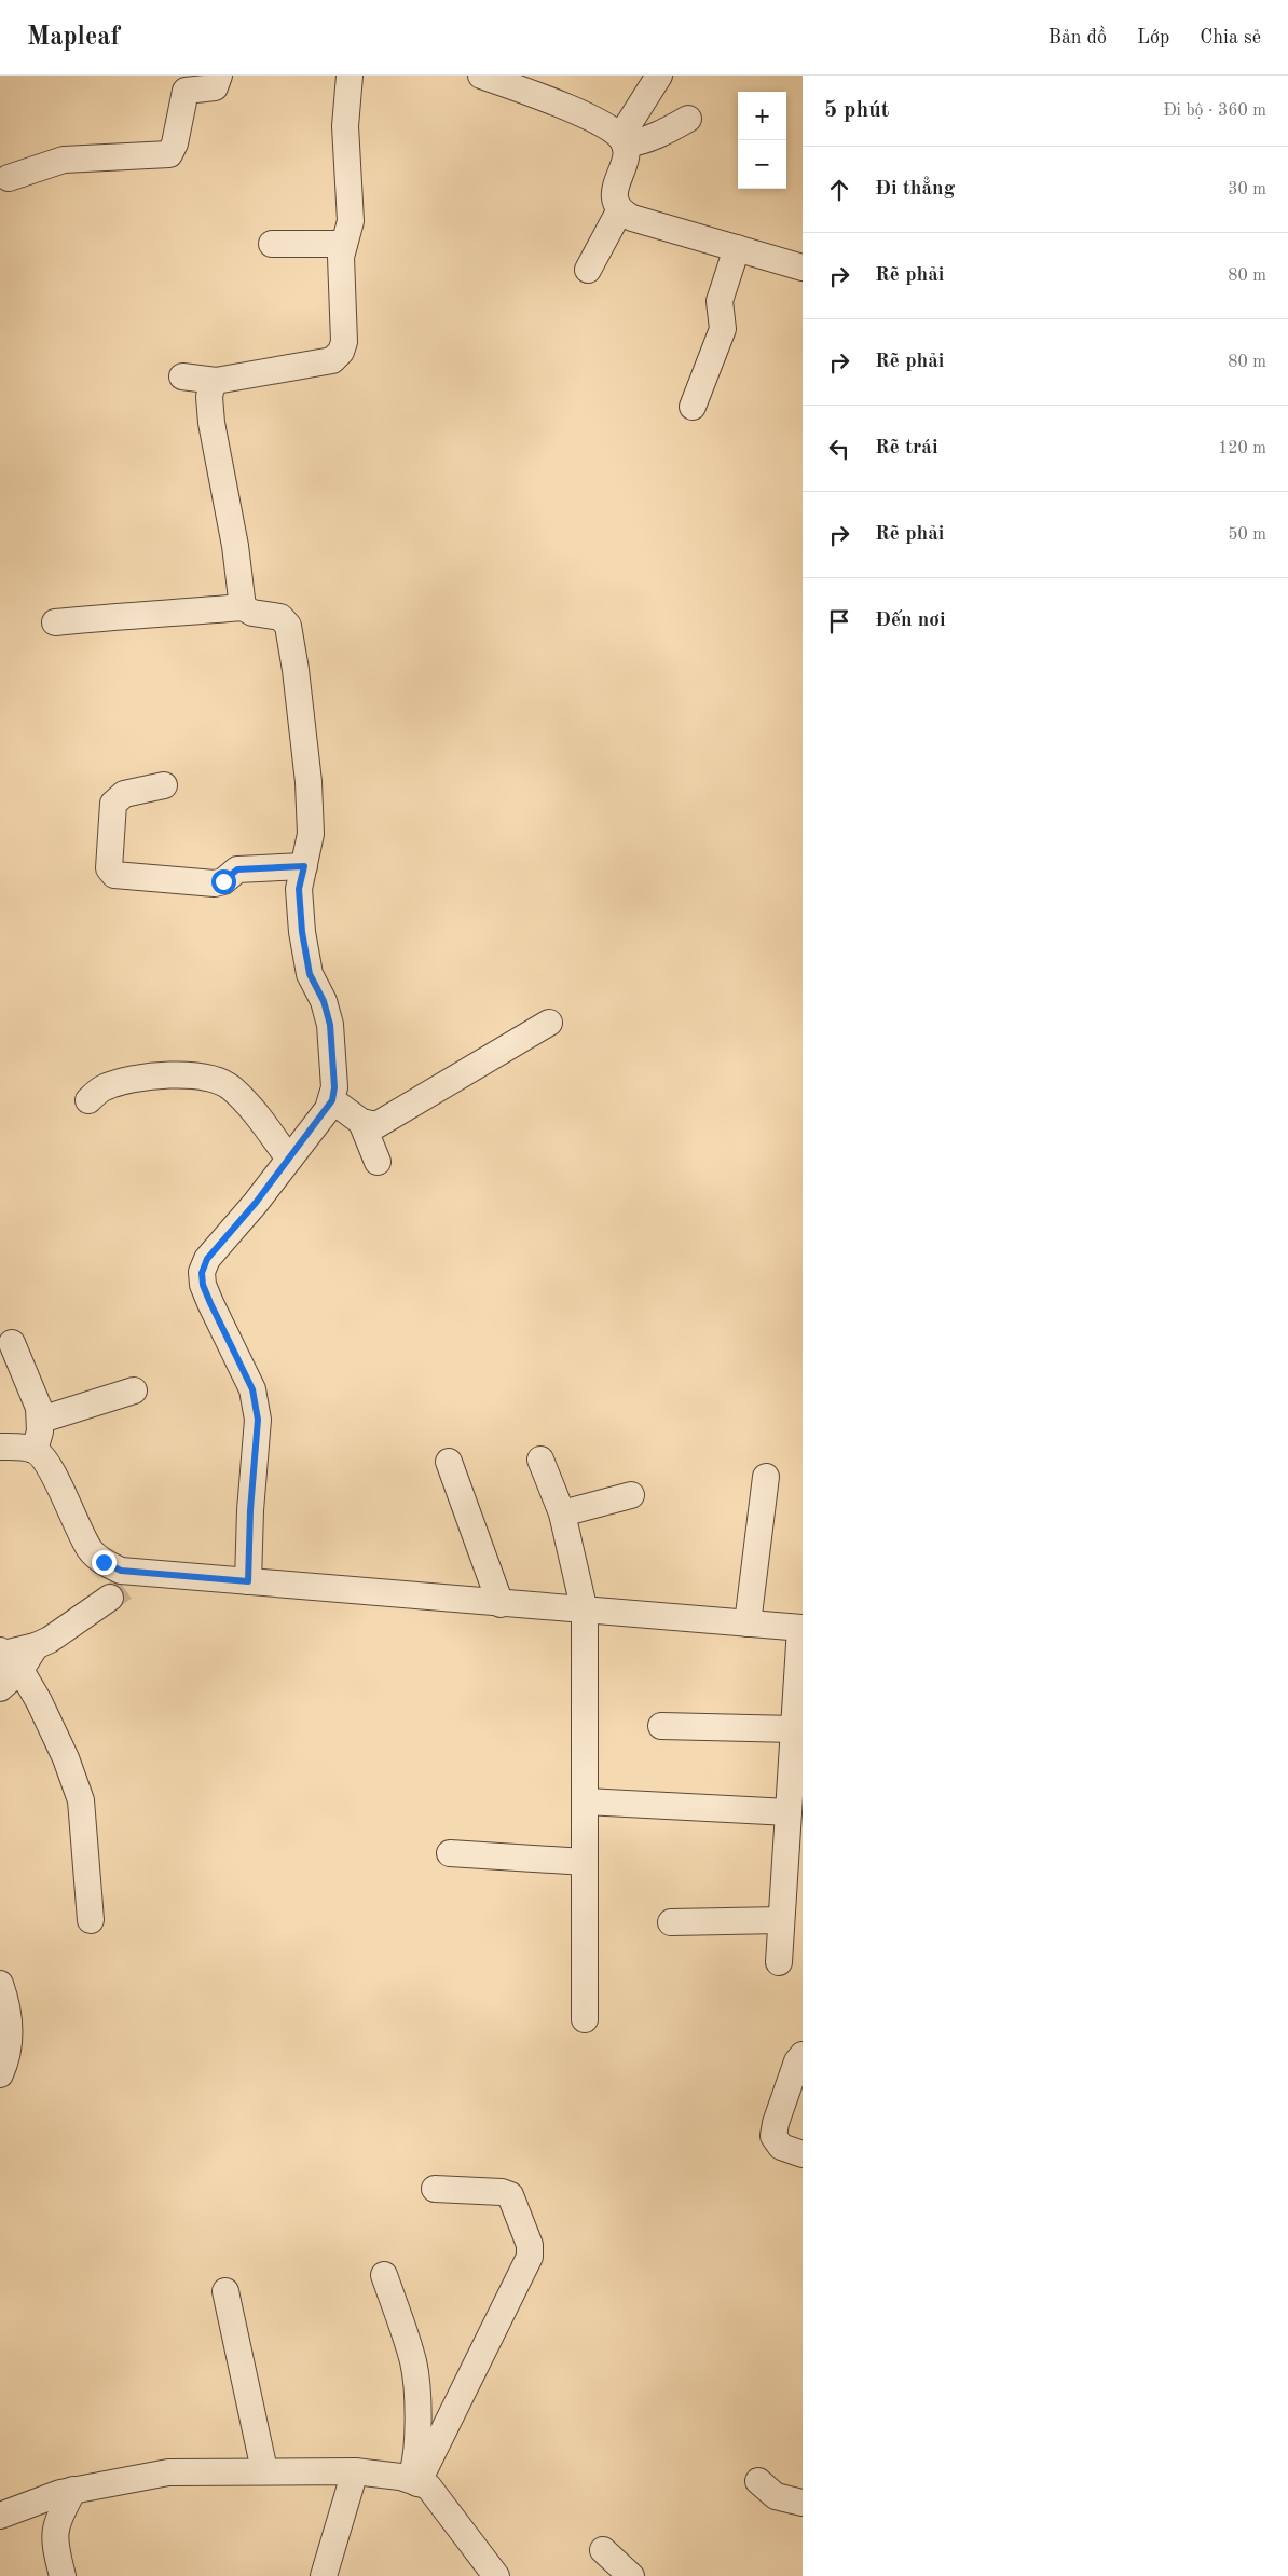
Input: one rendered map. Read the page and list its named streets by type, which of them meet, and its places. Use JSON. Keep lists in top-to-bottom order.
{
  "page": {
    "header": "Mapleaf",
    "nav": ["Bản đồ", "Lớp", "Chia sẻ"],
    "heading": ["5 phút", "Đi bộ · 360 m"],
    "map_buttons": ["+", "−"],
    "list": [
      ["Đi thẳng", "30 m"],
      ["Rẽ phải", "80 m"],
      ["Rẽ phải", "80 m"],
      ["Rẽ trái", "120 m"],
      ["Rẽ phải", "50 m"],
      "Đến nơi"
    ]
  }
}
